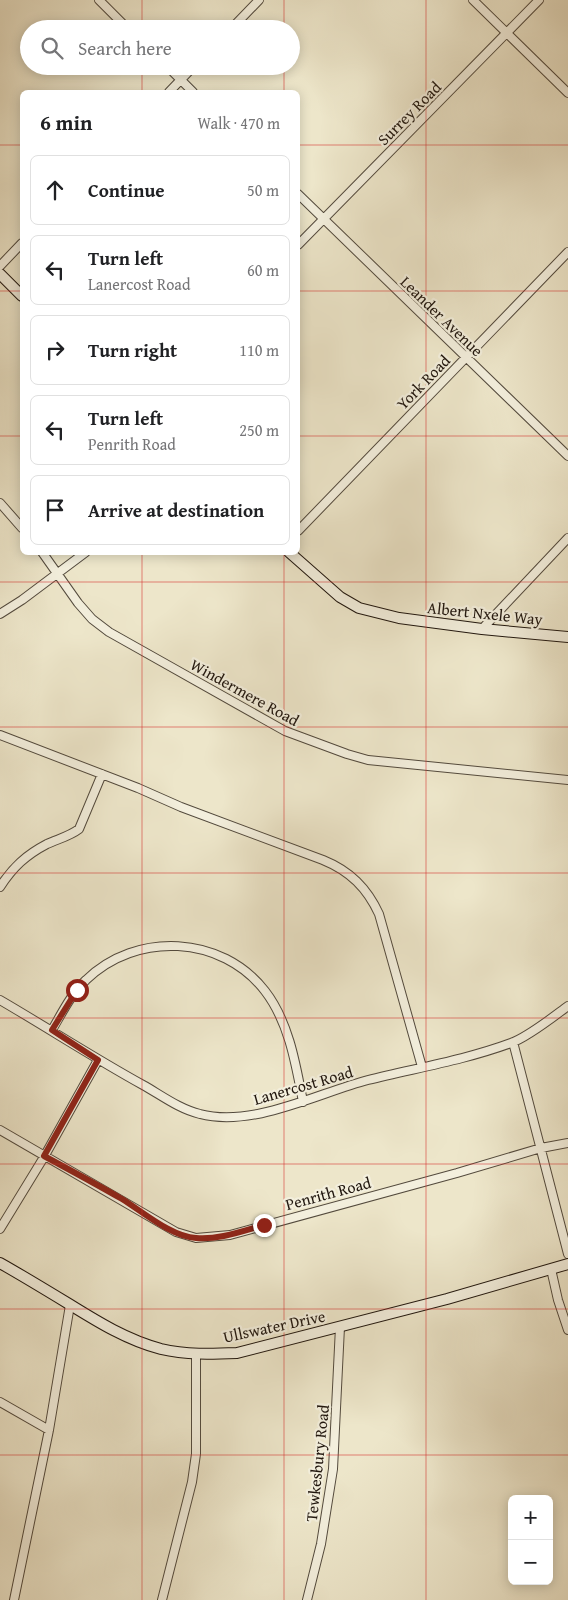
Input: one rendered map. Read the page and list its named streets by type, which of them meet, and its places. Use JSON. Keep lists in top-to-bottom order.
{
  "streets": {
    "street": [
      "Surrey Road",
      "Leander Avenue",
      "York Road",
      "Albert Nxele Way",
      "Windermere Road",
      "Lanercost Road",
      "Penrith Road",
      "Ullswater Drive",
      "Tewkesbury Road"
    ]
  },
  "crossings": [
    ["Surrey Road", "Leander Avenue"],
    ["Leander Avenue", "York Road"],
    ["Ullswater Drive", "Tewkesbury Road"]
  ],
  "page": {
    "search": "Search here",
    "heading": ["6 min", "Walk · 470 m"],
    "list": [
      ["Continue", "50 m"],
      ["Turn left", "Lanercost Road", "60 m"],
      ["Turn right", "110 m"],
      ["Turn left", "Penrith Road", "250 m"],
      "Arrive at destination"
    ],
    "map_buttons": ["+", "−"]
  }
}
